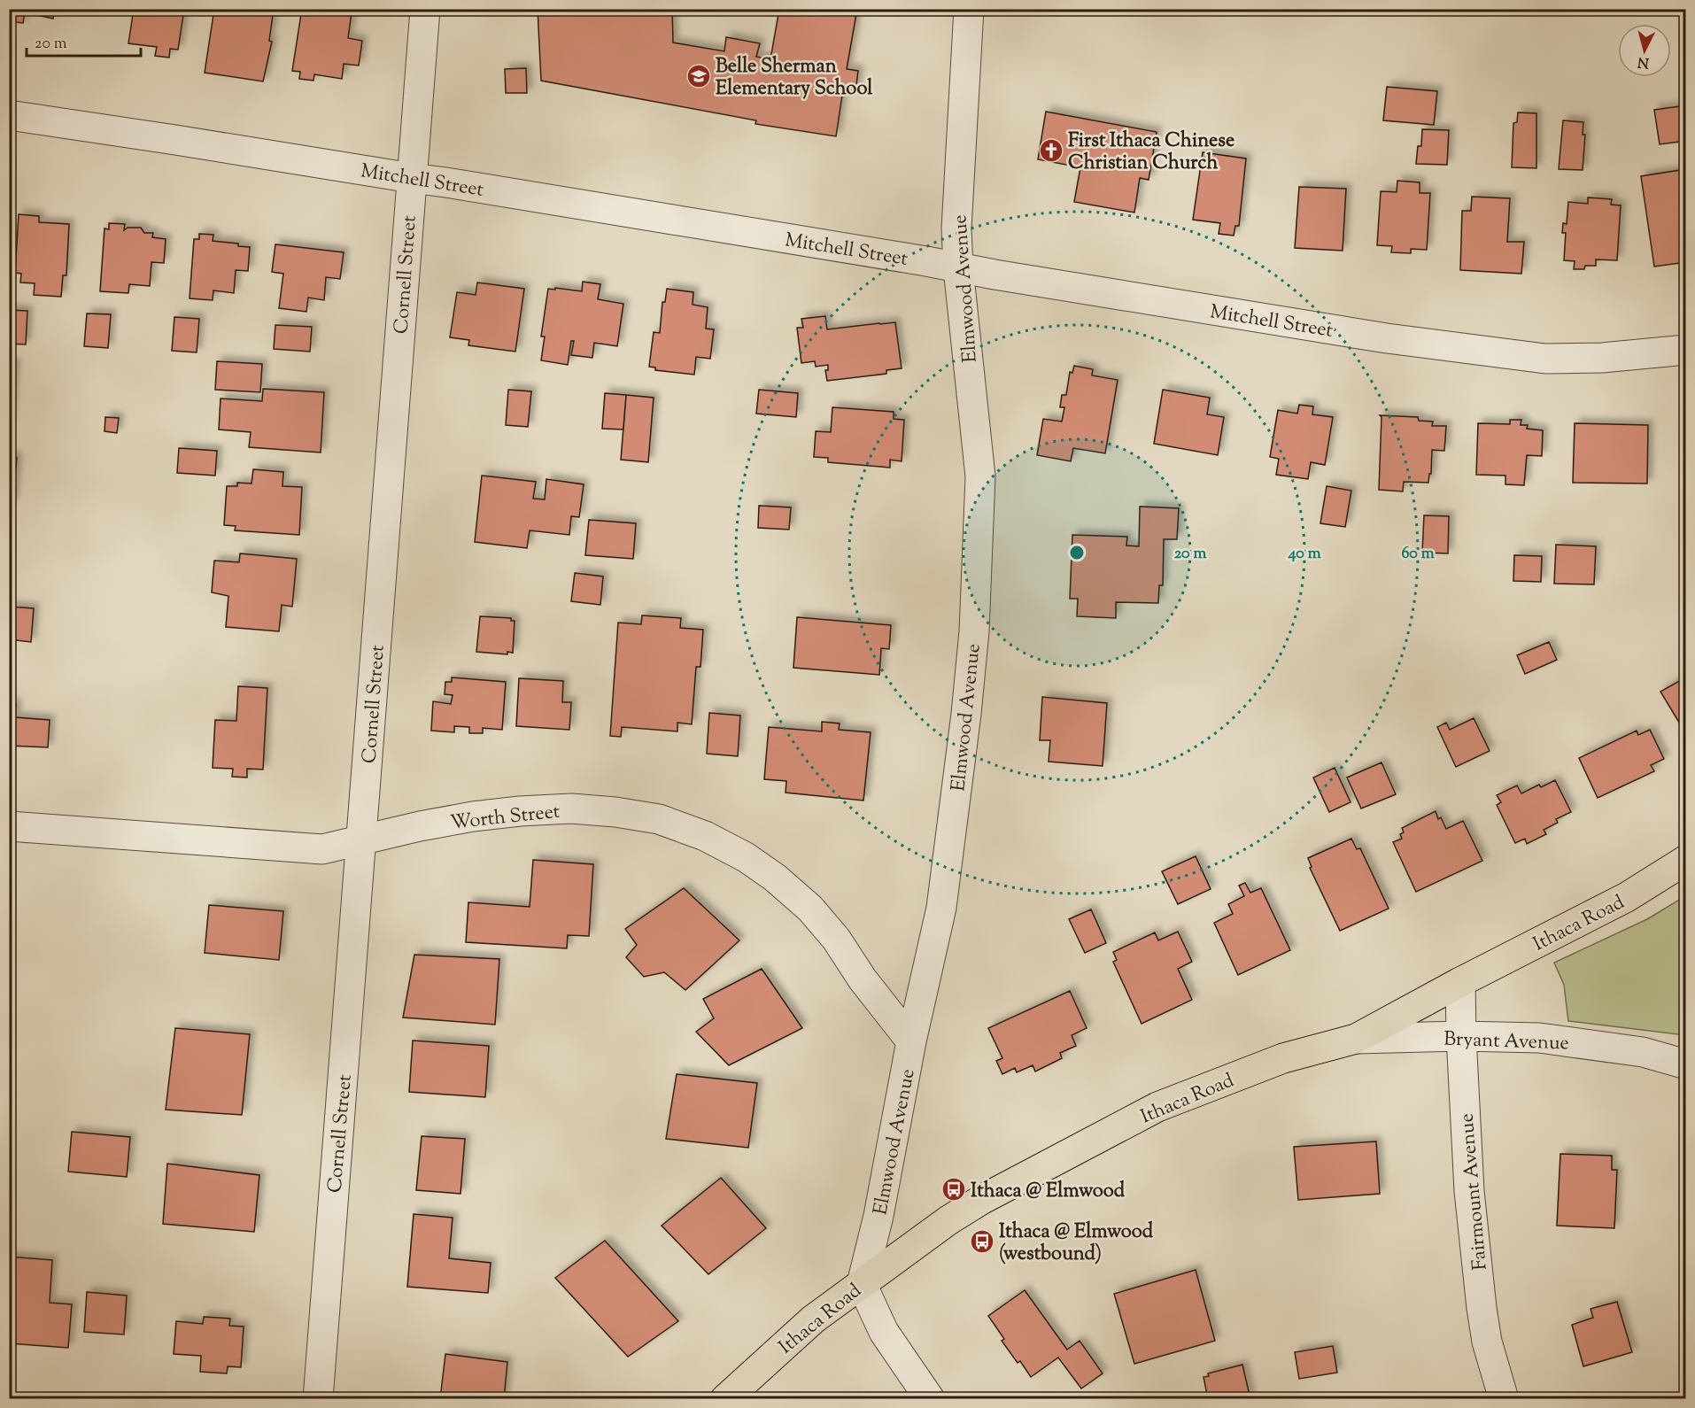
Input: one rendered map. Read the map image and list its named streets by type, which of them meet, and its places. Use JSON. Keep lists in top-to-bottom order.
{
  "streets": {
    "main road": ["Ithaca Road"],
    "street": [
      "Mitchell Street",
      "Cornell Street",
      "Elmwood Avenue",
      "Worth Street",
      "Bryant Avenue",
      "Fairmount Avenue"
    ]
  },
  "crossings": [
    ["Mitchell Street", "Cornell Street"],
    ["Mitchell Street", "Elmwood Avenue"],
    ["Cornell Street", "Worth Street"],
    ["Elmwood Avenue", "Worth Street"],
    ["Elmwood Avenue", "Ithaca Road"],
    ["Ithaca Road", "Bryant Avenue"],
    ["Ithaca Road", "Fairmount Avenue"],
    ["Bryant Avenue", "Fairmount Avenue"]
  ],
  "places": {
    "school or university": ["Belle Sherman Elementary School"],
    "church": ["First Ithaca Chinese Christian Church"],
    "bus stop": ["Ithaca @ Elmwood", "Ithaca @ Elmwood (westbound)"]
  },
  "scale_bar": "20 m",
  "north": "bottom",
  "rings": ["20 m", "40 m", "60 m"]
}
